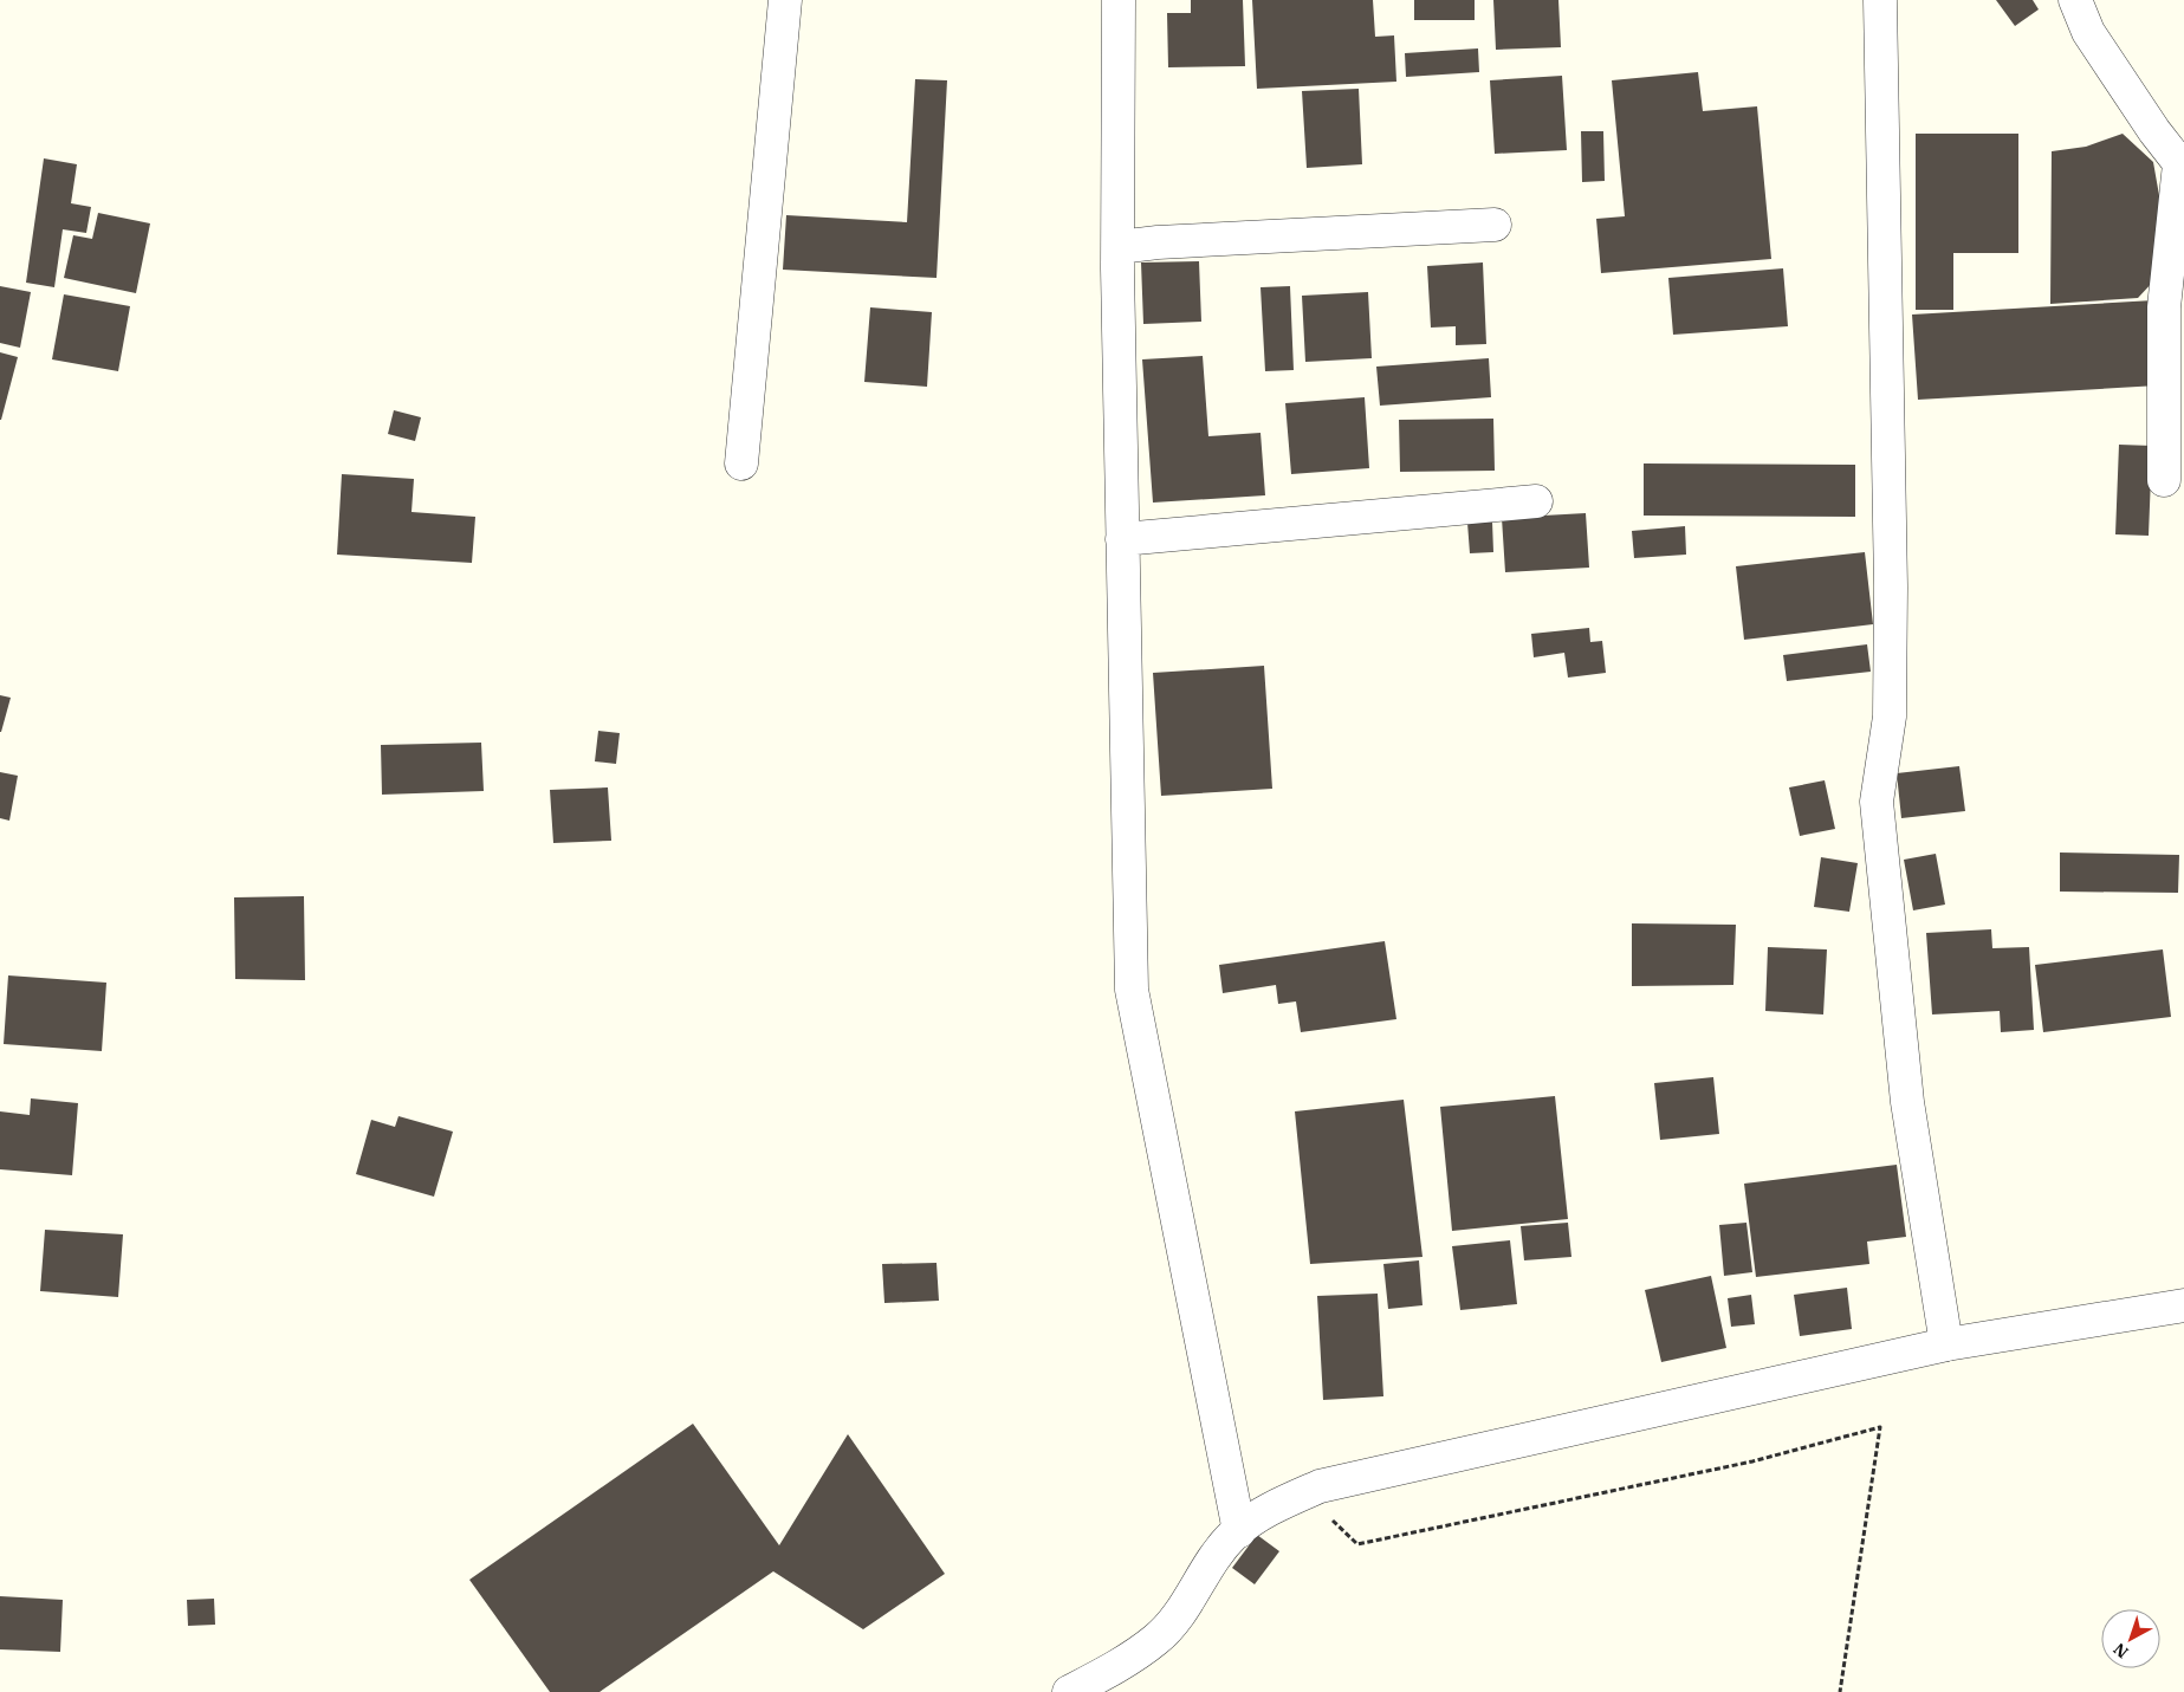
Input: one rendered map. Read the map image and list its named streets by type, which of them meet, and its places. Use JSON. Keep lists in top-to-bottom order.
{
  "north": "bottom left"
}
